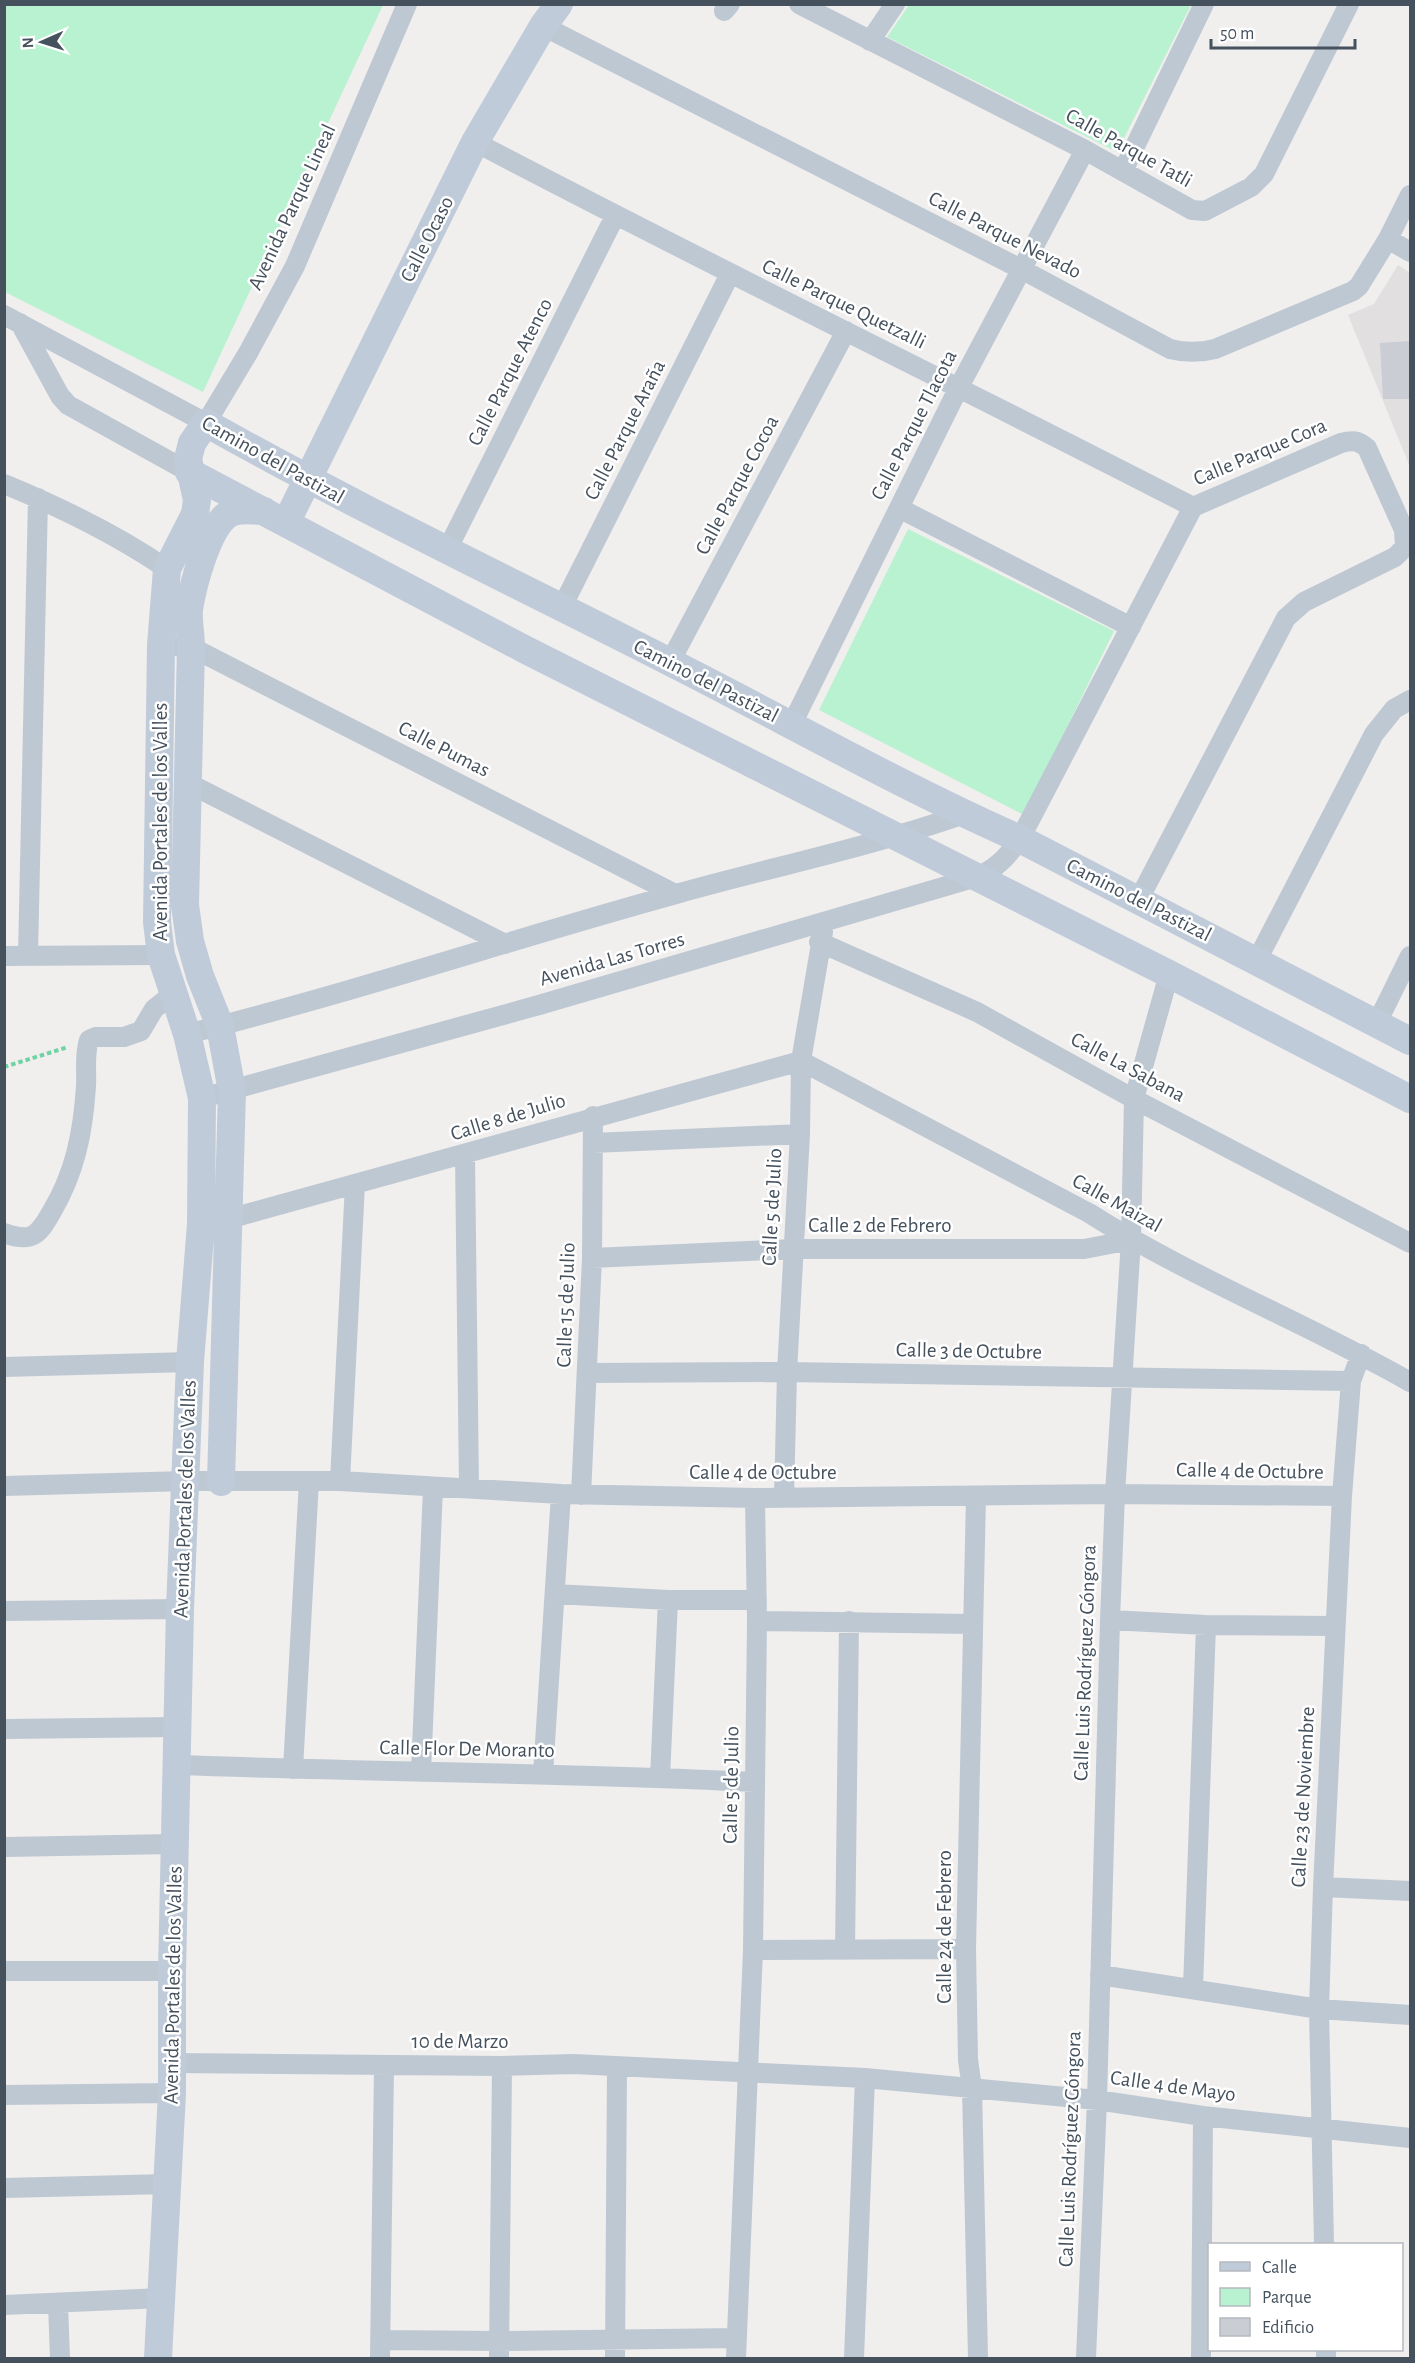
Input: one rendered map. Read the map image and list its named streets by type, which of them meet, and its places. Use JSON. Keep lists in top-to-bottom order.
{
  "streets": {
    "street": [
      "Calle Parque Tatli",
      "Avenida Parque Lineal",
      "Calle Parque Nevado",
      "Calle Ocaso",
      "Calle Parque Quetzalli",
      "Calle Parque Atenco",
      "Calle Parque Tlacota",
      "Calle Parque Araña",
      "Calle Parque Cora",
      "Camino del Pastizal",
      "Calle Parque Cocoa",
      "Calle Pumas",
      "Avenida Portales de los Valles",
      "Avenida Las Torres",
      "Calle La Sabana",
      "Calle 8 de Julio",
      "Calle Maizal",
      "Calle 5 de Julio",
      "Calle 2 de Febrero",
      "Calle 15 de Julio",
      "Calle 3 de Octubre",
      "Calle 4 de Octubre",
      "Calle Luis Rodríguez Góngora",
      "Calle Flor De Moranto",
      "Calle 23 de Noviembre",
      "Calle 24 de Febrero",
      "10 de Marzo",
      "Calle 4 de Mayo"
    ]
  },
  "crossings": [
    ["Calle Parque Tatli", "Calle Parque Tlacota"],
    ["Avenida Parque Lineal", "Camino del Pastizal"],
    ["Calle Parque Nevado", "Calle Ocaso"],
    ["Calle Parque Nevado", "Calle Parque Tlacota"],
    ["Calle Ocaso", "Calle Parque Quetzalli"],
    ["Calle Ocaso", "Camino del Pastizal"],
    ["Calle Ocaso", "Avenida Portales de los Valles"],
    ["Calle Parque Quetzalli", "Calle Parque Atenco"],
    ["Calle Parque Quetzalli", "Calle Parque Tlacota"],
    ["Calle Parque Quetzalli", "Calle Parque Araña"],
    ["Calle Parque Quetzalli", "Calle Parque Cora"],
    ["Calle Parque Quetzalli", "Calle Parque Cocoa"],
    ["Calle Parque Atenco", "Camino del Pastizal"],
    ["Calle Parque Tlacota", "Camino del Pastizal"],
    ["Calle Parque Araña", "Camino del Pastizal"],
    ["Calle Parque Cora", "Camino del Pastizal"],
    ["Calle Parque Cora", "Avenida Las Torres"],
    ["Camino del Pastizal", "Calle Parque Cocoa"],
    ["Camino del Pastizal", "Avenida Las Torres"],
    ["Calle Pumas", "Avenida Portales de los Valles"],
    ["Avenida Portales de los Valles", "Avenida Las Torres"],
    ["Avenida Portales de los Valles", "Calle 8 de Julio"],
    ["Avenida Portales de los Valles", "Calle 4 de Octubre"],
    ["Avenida Portales de los Valles", "Calle Flor De Moranto"],
    ["Avenida Portales de los Valles", "10 de Marzo"],
    ["Avenida Las Torres", "Calle 5 de Julio"],
    ["Calle La Sabana", "Calle 5 de Julio"],
    ["Calle La Sabana", "Calle Luis Rodríguez Góngora"],
    ["Calle 8 de Julio", "Calle Maizal"],
    ["Calle 8 de Julio", "Calle 5 de Julio"],
    ["Calle 8 de Julio", "Calle 15 de Julio"],
    ["Calle Maizal", "Calle 5 de Julio"],
    ["Calle Maizal", "Calle 2 de Febrero"],
    ["Calle Maizal", "Calle Luis Rodríguez Góngora"],
    ["Calle Maizal", "Calle 23 de Noviembre"],
    ["Calle 5 de Julio", "Calle 2 de Febrero"],
    ["Calle 5 de Julio", "Calle 3 de Octubre"],
    ["Calle 5 de Julio", "Calle 4 de Octubre"],
    ["Calle 5 de Julio", "Calle Flor De Moranto"],
    ["Calle 5 de Julio", "10 de Marzo"],
    ["Calle 5 de Julio", "Calle 4 de Mayo"],
    ["Calle 2 de Febrero", "Calle 15 de Julio"],
    ["Calle 2 de Febrero", "Calle Luis Rodríguez Góngora"],
    ["Calle 15 de Julio", "Calle 3 de Octubre"],
    ["Calle 15 de Julio", "Calle 4 de Octubre"],
    ["Calle 3 de Octubre", "Calle Luis Rodríguez Góngora"],
    ["Calle 3 de Octubre", "Calle 23 de Noviembre"],
    ["Calle 4 de Octubre", "Calle Luis Rodríguez Góngora"],
    ["Calle 4 de Octubre", "Calle 23 de Noviembre"],
    ["Calle 4 de Octubre", "Calle 24 de Febrero"],
    ["Calle Luis Rodríguez Góngora", "Calle 4 de Mayo"],
    ["Calle 23 de Noviembre", "Calle 4 de Mayo"],
    ["Calle 24 de Febrero", "Calle 4 de Mayo"],
    ["10 de Marzo", "Calle 4 de Mayo"]
  ],
  "legend": ["Calle", "Parque", "Edificio"],
  "scale_bar": "50 m",
  "north": "left"
}
